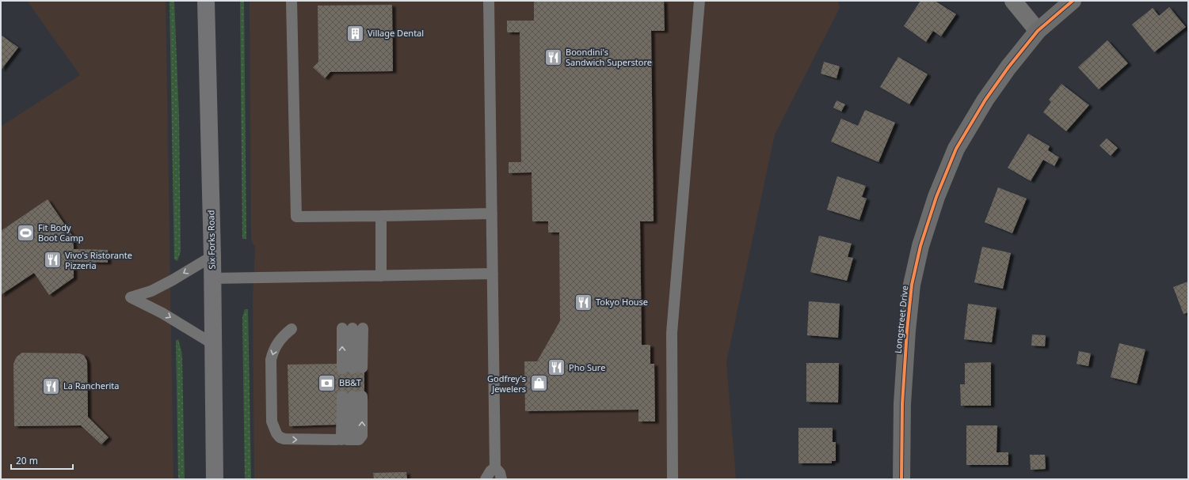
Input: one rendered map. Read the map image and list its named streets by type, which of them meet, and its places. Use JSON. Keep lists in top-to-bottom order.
{
  "streets": {
    "main road": ["Six Forks Road"],
    "street": ["Longstreet Drive"]
  },
  "places": {
    "building": ["Village Dental"],
    "restaurant": [
      "Boondini's Sandwich Superstore",
      "Vivo's Ristorante Pizzeria",
      "Tokyo House",
      "Pho Sure",
      "La Rancherita"
    ],
    "sports": ["Fit Body Boot Camp"],
    "bank": ["BB&T"],
    "shop": ["Godfrey's Jewelers"]
  },
  "scale_bar": "20 m"
}
